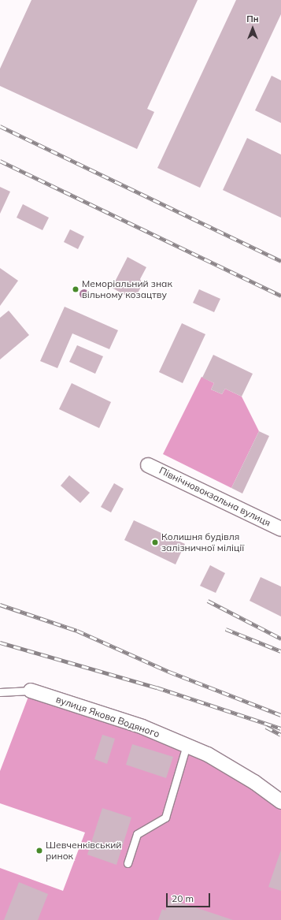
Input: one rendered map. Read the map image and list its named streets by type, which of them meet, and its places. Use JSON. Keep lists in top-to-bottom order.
{
  "streets": {
    "street": ["Північновокзальна вулиця", "вулиця Якова Водяного"]
  },
  "places": ["Меморіальний знак вільному козацтву", "Колишня будівля залізничної міліції", "Шевченківський ринок"],
  "scale_bar": "20 m",
  "north": "top"
}
